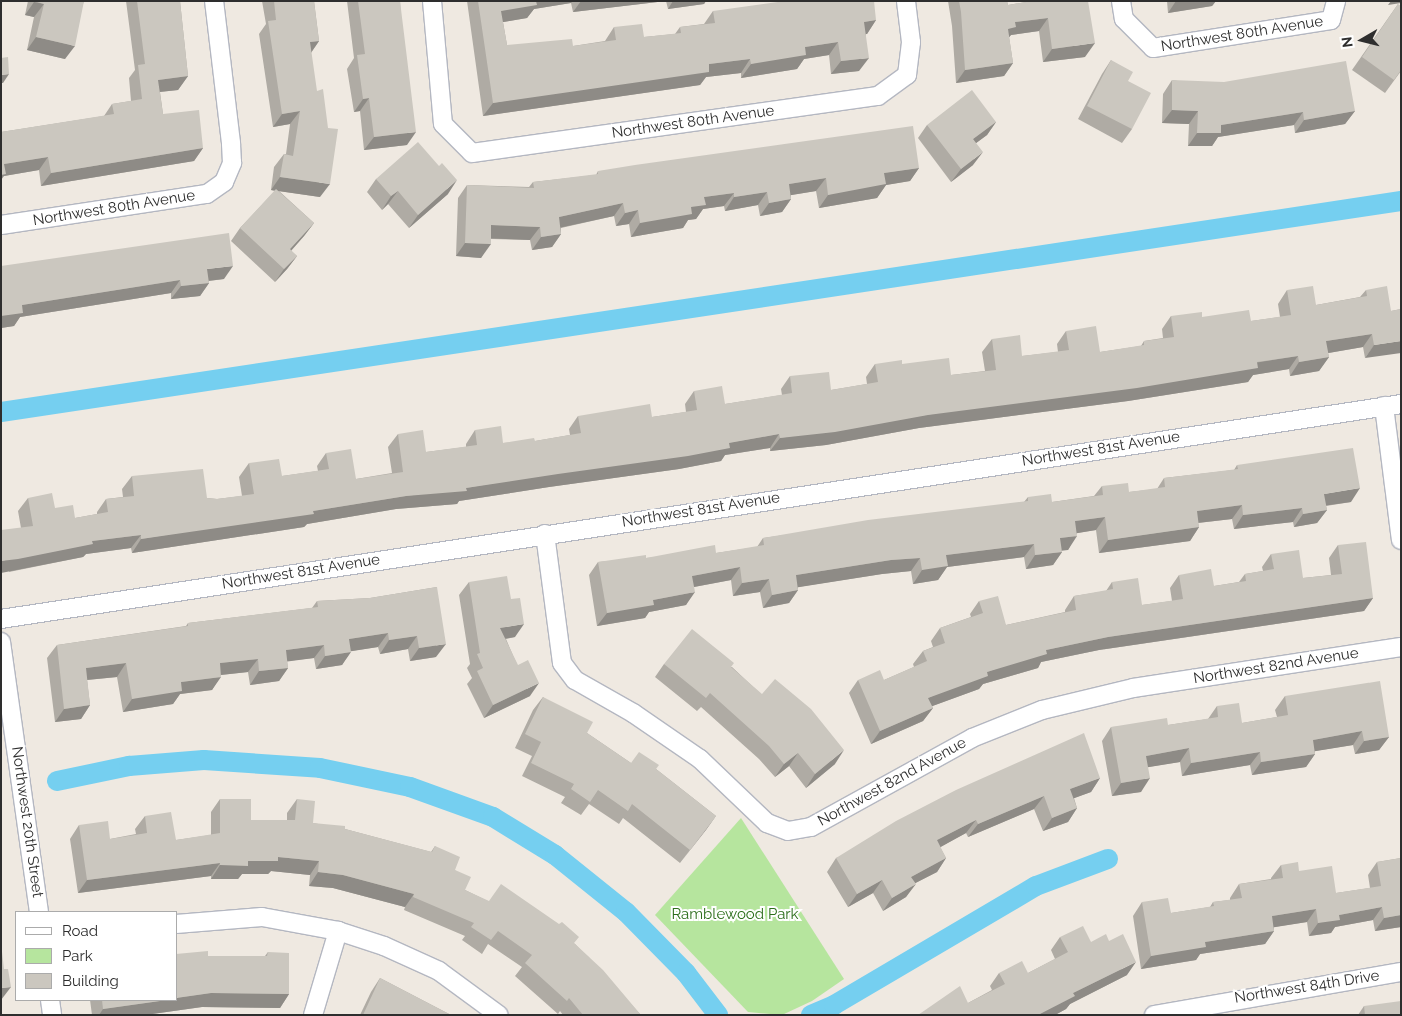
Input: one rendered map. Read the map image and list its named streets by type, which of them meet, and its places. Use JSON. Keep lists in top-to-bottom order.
{
  "streets": {
    "street": [
      "Northwest 80th Avenue",
      "Northwest 81st Avenue",
      "Northwest 82nd Avenue",
      "Northwest 20th Street",
      "Northwest 84th Drive"
    ]
  },
  "crossings": [
    ["Northwest 81st Avenue", "Northwest 82nd Avenue"]
  ],
  "parks": ["Ramblewood Park"],
  "legend": ["Road", "Park", "Building"],
  "north": "left"
}
